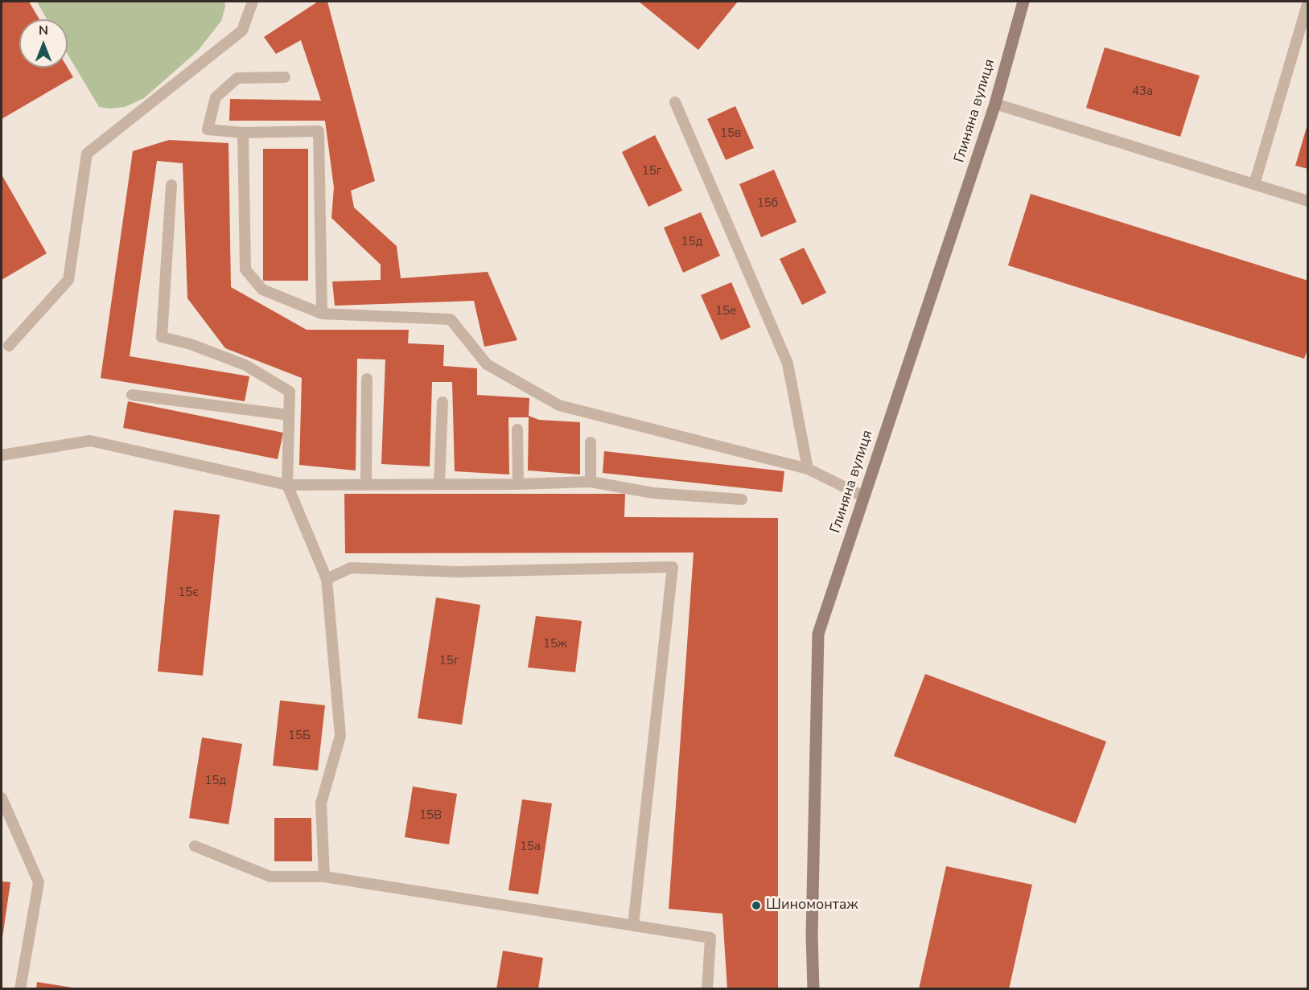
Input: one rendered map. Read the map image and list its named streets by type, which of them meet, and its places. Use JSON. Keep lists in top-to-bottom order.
{
  "streets": {
    "street": ["Глиняна вулиця"]
  },
  "places": ["Шиномонтаж"],
  "house_numbers": [
    "43а",
    "15в",
    "15г",
    "15б",
    "15д",
    "15е",
    "15є",
    "15ж",
    "15г",
    "15Б",
    "15д",
    "15В",
    "15а"
  ],
  "north": "top"
}
